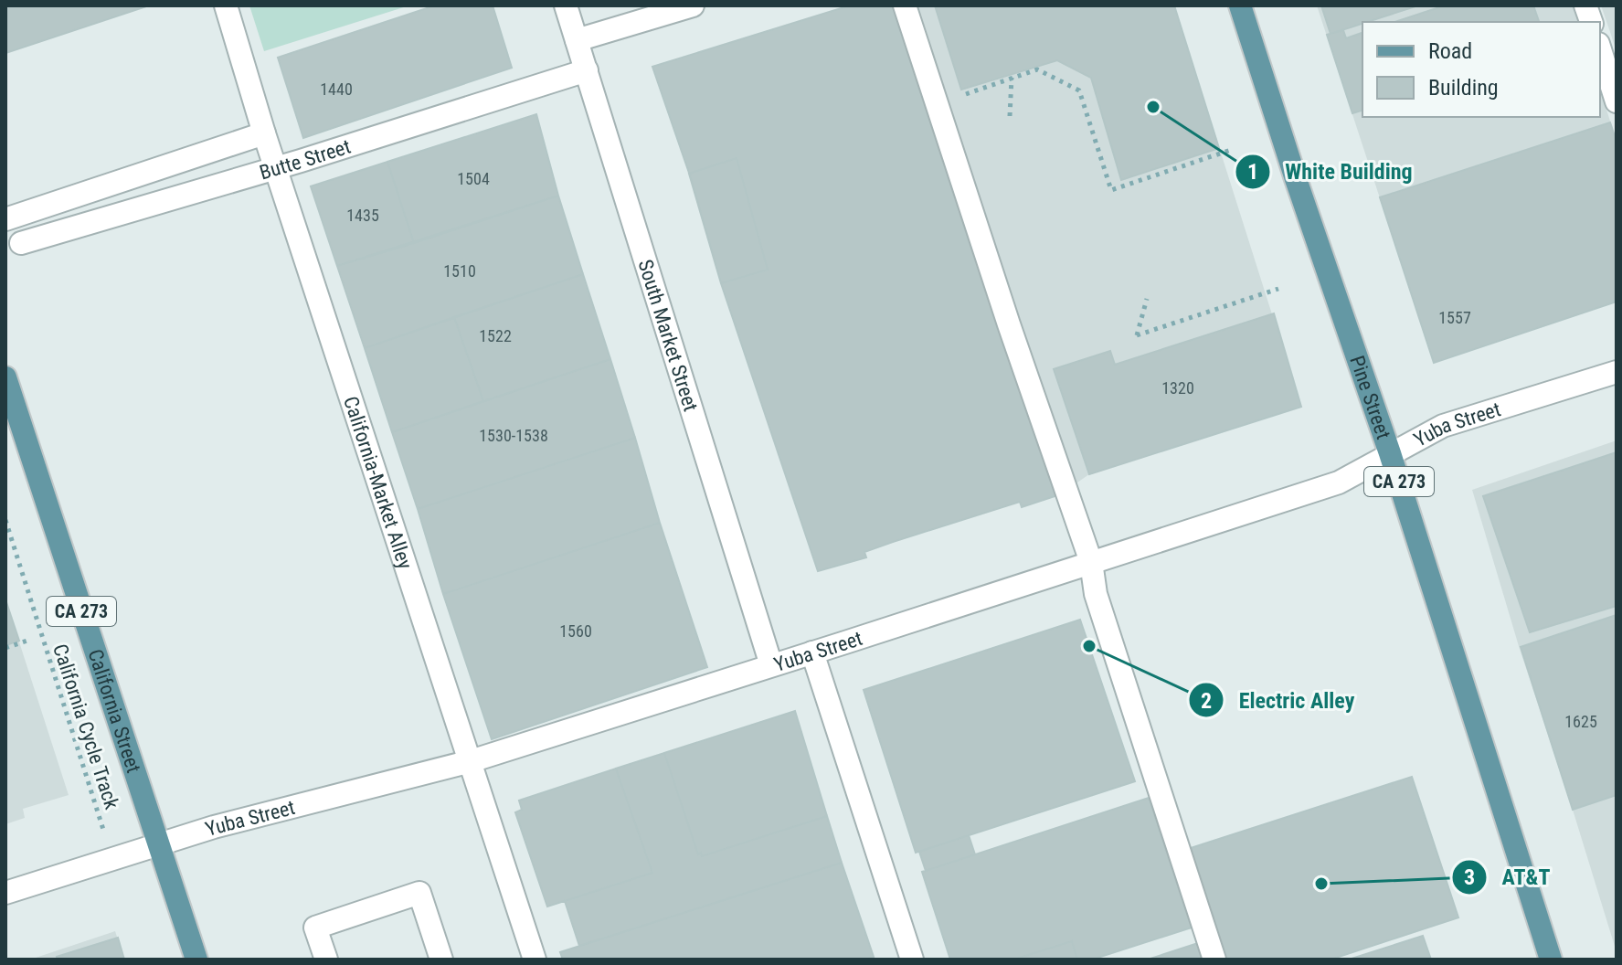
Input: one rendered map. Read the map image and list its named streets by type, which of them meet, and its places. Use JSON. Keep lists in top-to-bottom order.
{
  "streets": {
    "main road": ["Pine Street", "CA 273", "California Street"],
    "street": [
      "Butte Street",
      "South Market Street",
      "Yuba Street",
      "California-Market Alley"
    ],
    "path": ["California Cycle Track"]
  },
  "crossings": [
    ["Butte Street", "South Market Street"],
    ["Butte Street", "California-Market Alley"],
    ["South Market Street", "Yuba Street"],
    ["Pine Street", "Yuba Street"],
    ["Yuba Street", "California-Market Alley"],
    ["Yuba Street", "California Street"],
    ["Yuba Street", "California Cycle Track"]
  ],
  "places": ["White Building", "Electric Alley", "AT&T"],
  "house_numbers": [
    "1440",
    "1504",
    "1435",
    "1510",
    "1557",
    "1522",
    "1320",
    "1530-1538",
    "1560",
    "1625"
  ],
  "legend": ["Road", "Building"]
}
